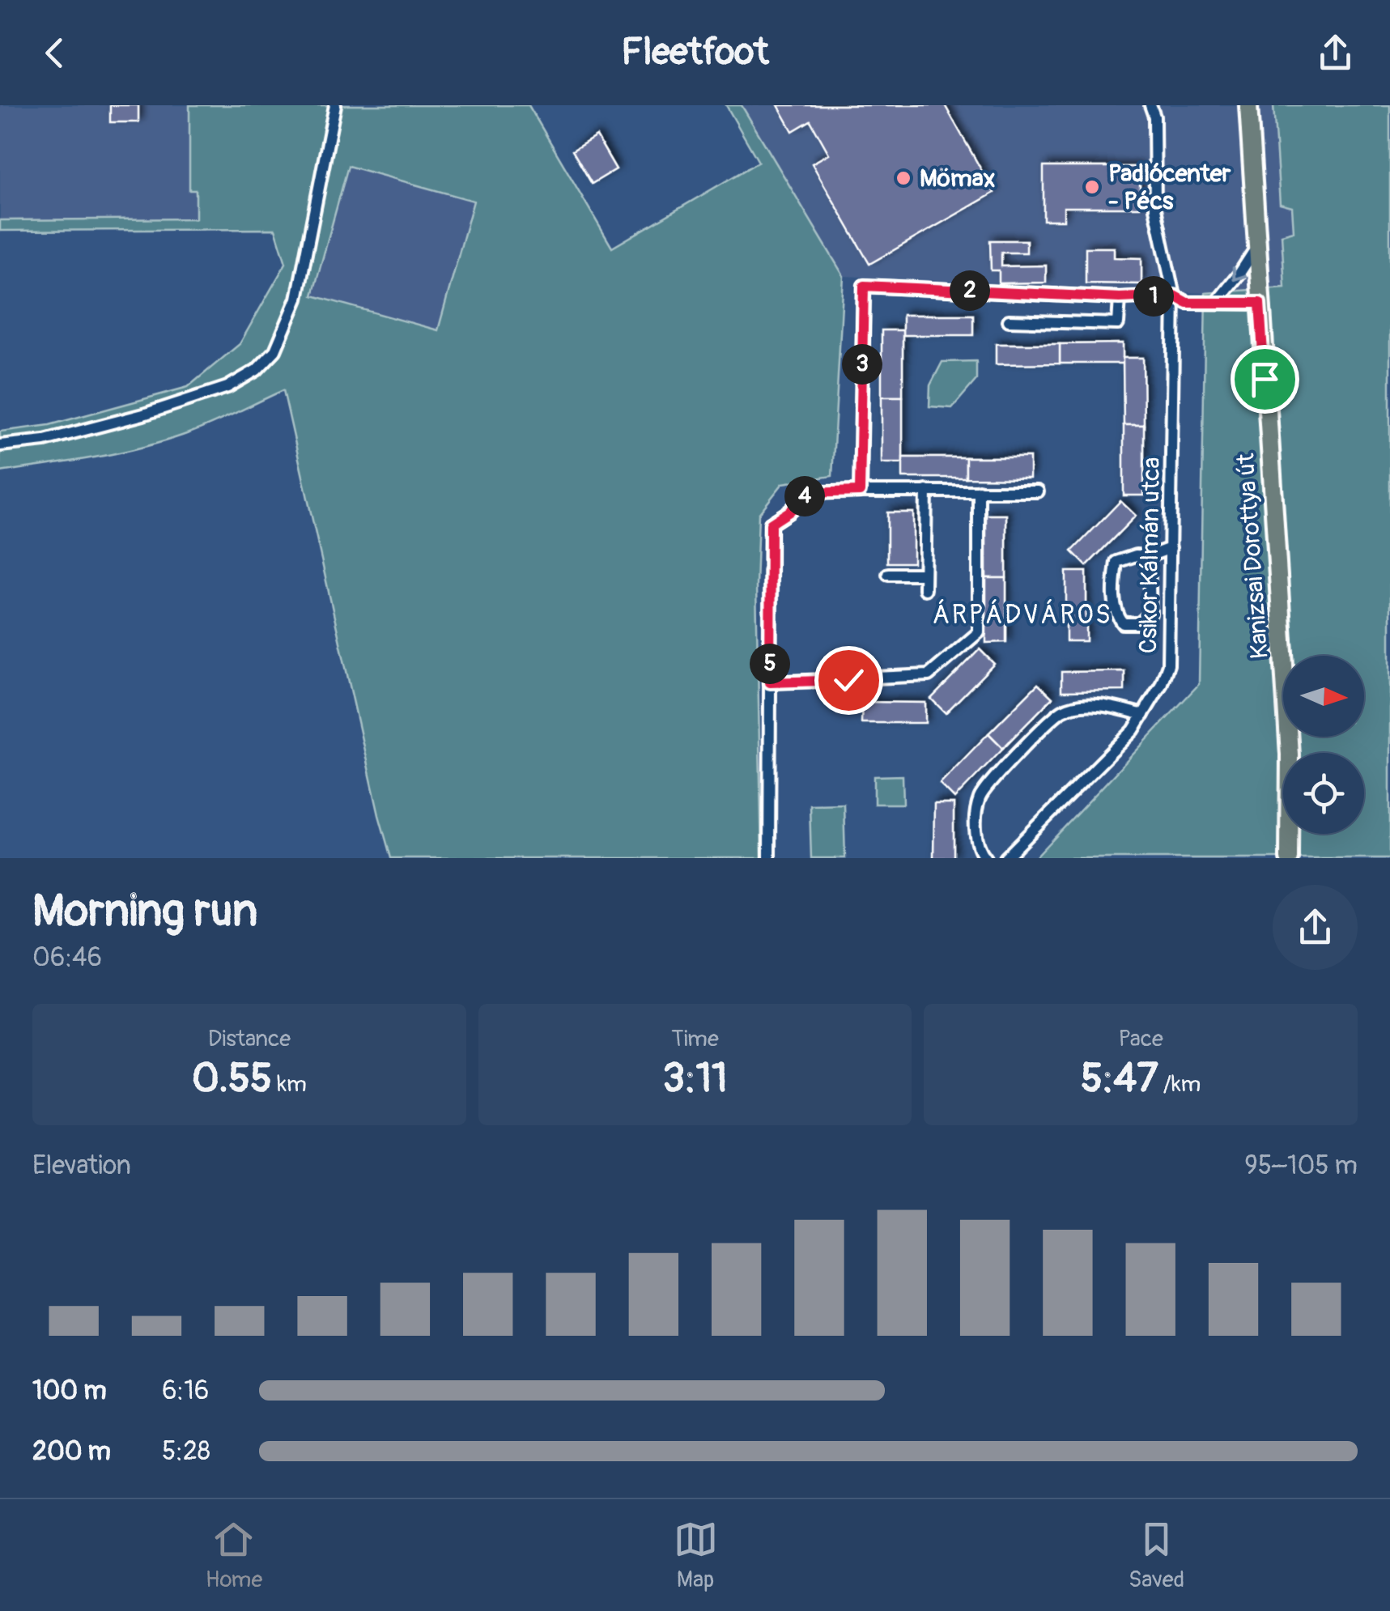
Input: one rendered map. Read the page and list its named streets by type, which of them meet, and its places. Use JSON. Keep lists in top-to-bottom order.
{
  "streets": {
    "main road": ["Kanizsai Dorottya út"],
    "street": ["Csikor Kálmán utca"]
  },
  "districts": ["ÁRPÁDVÁROS"],
  "places": ["Mömax", "Padlócenter - Pécs"],
  "north": "right",
  "page": {
    "header": "Fleetfoot",
    "pins": [
      "2",
      "1",
      "3",
      "4",
      "5"
    ],
    "heading": ["Morning run", "06:46"],
    "stats": [
      ["Distance", "0.55 km"],
      ["Time", "3:11"],
      ["Pace", "5:47 /km"]
    ],
    "chart": ["Elevation", "95–105 m"],
    "list": [
      {
        "name": "100 m",
        "note": "6:16"
      },
      {
        "name": "200 m",
        "note": "5:28"
      }
    ],
    "tabs": ["Home", "Map", "Saved"]
  }
}
